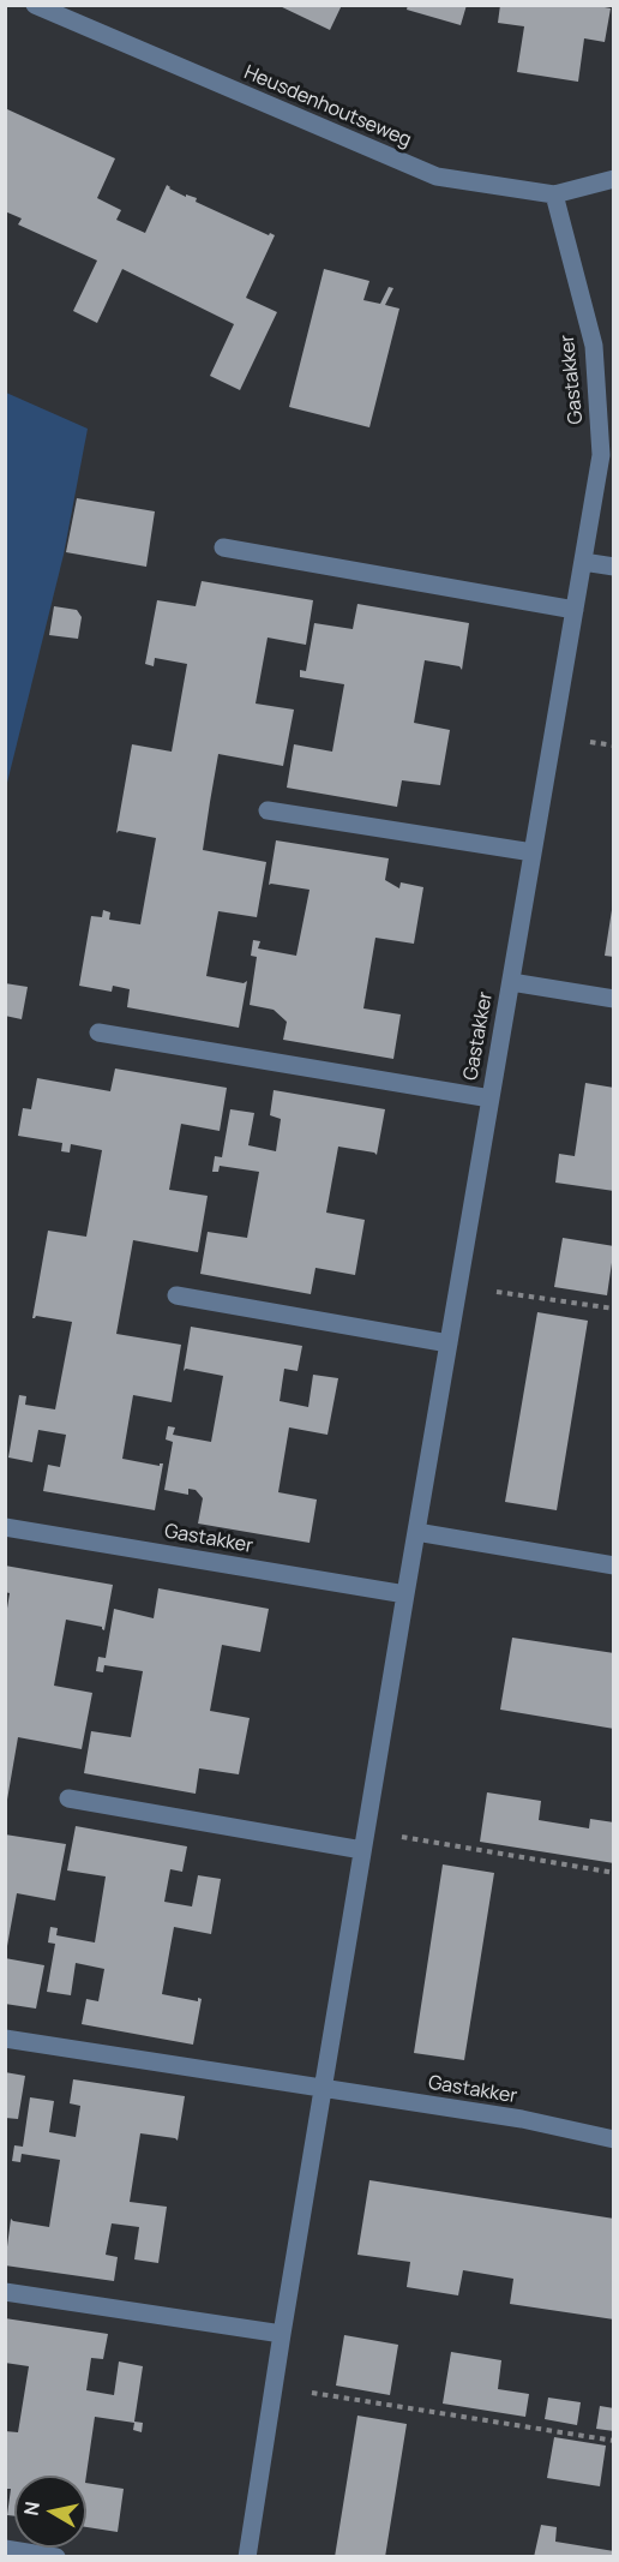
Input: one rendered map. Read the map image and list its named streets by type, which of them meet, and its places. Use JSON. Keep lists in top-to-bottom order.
{
  "streets": {
    "street": ["Heusdenhoutseweg", "Gastakker"]
  },
  "crossings": [
    ["Heusdenhoutseweg", "Gastakker"]
  ],
  "north": "left"
}
